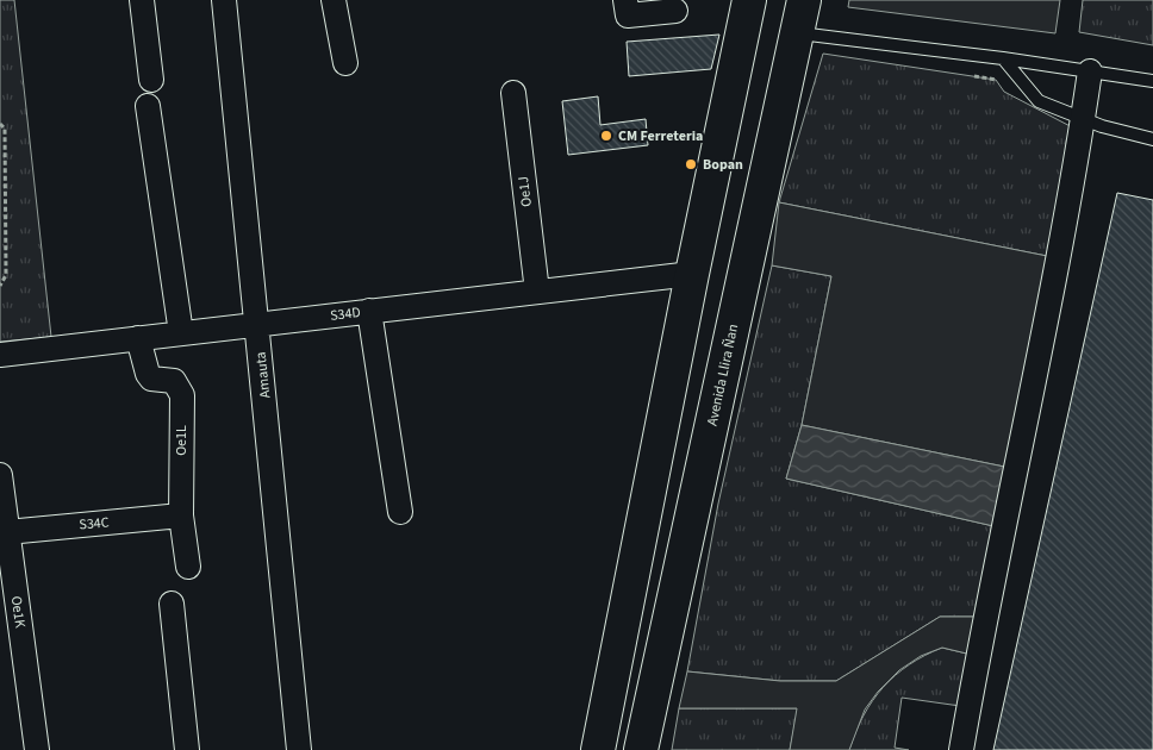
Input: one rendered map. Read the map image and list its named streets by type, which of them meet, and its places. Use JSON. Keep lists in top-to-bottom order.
{
  "streets": {
    "street": [
      "Oe1J",
      "S34D",
      "Amauta",
      "Avenida Llira Ñan",
      "Oe1L",
      "S34C",
      "Oe1K"
    ]
  },
  "crossings": [
    ["Oe1J", "S34D"],
    ["S34D", "Amauta"],
    ["S34D", "Oe1L"],
    ["Oe1L", "S34C"],
    ["S34C", "Oe1K"]
  ],
  "places": ["CM Ferreteria", "Bopan"]
}
